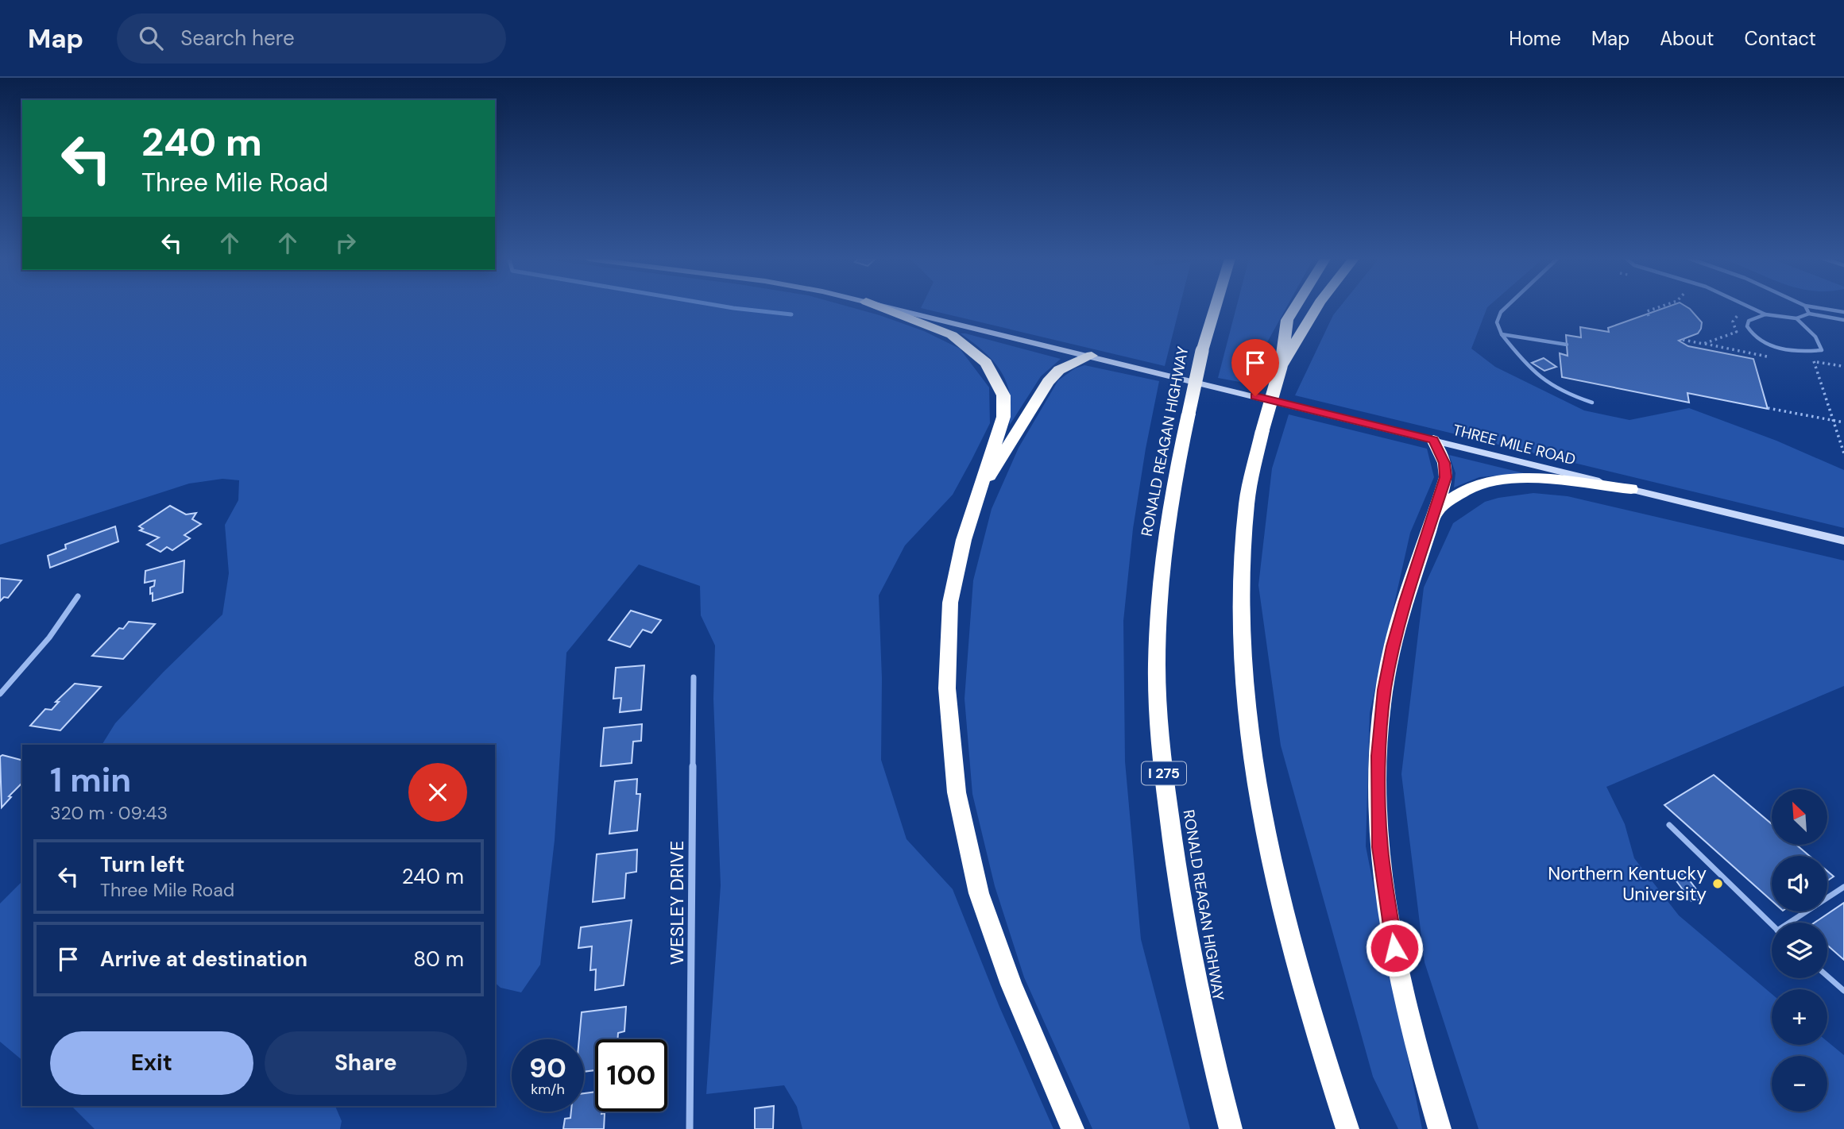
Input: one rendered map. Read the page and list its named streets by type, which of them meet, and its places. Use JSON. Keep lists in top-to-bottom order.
{
  "streets": {
    "highway": ["RONALD REAGAN HIGHWAY", "I 275"],
    "main road": ["THREE MILE ROAD"],
    "street": ["WESLEY DRIVE"]
  },
  "places": ["Northern Kentucky University"],
  "north": "top left",
  "page": {
    "header": "Map",
    "search": "Search here",
    "nav": [
      "Home",
      "Map",
      "About",
      "Contact"
    ],
    "turn": ["240 m", "Three Mile Road"],
    "heading": ["1 min", "320 m · 09:43"],
    "map_buttons": ["+", "−"],
    "list": [
      {
        "name": "Turn left",
        "note": "Three Mile Road",
        "value": "240 m"
      },
      {
        "name": "Arrive at destination",
        "value": "80 m"
      }
    ],
    "buttons": ["Exit", "Share"],
    "speed": "90 km/h",
    "limit": "100"
  }
}
